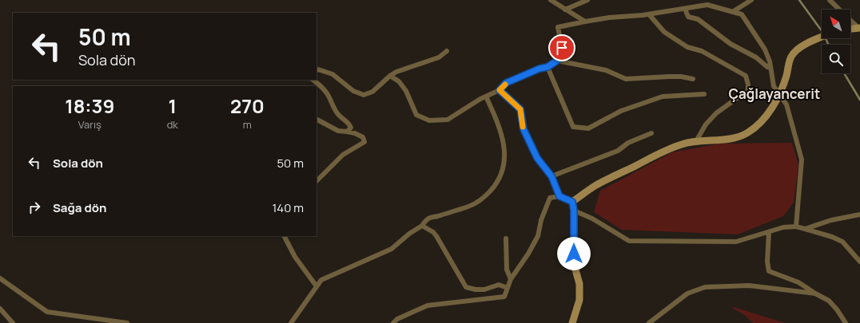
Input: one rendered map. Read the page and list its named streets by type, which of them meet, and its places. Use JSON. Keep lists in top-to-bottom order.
{
  "districts": ["Çağlayancerit"],
  "north": "top left",
  "page": {
    "turn": ["50 m", "Sola dön"],
    "eta": [
      "18:39",
      "Varış",
      "1",
      "dk",
      "270",
      "m"
    ],
    "list": [
      {
        "name": "Sola dön",
        "value": "50 m"
      },
      {
        "name": "Sağa dön",
        "value": "140 m"
      }
    ]
  }
}
